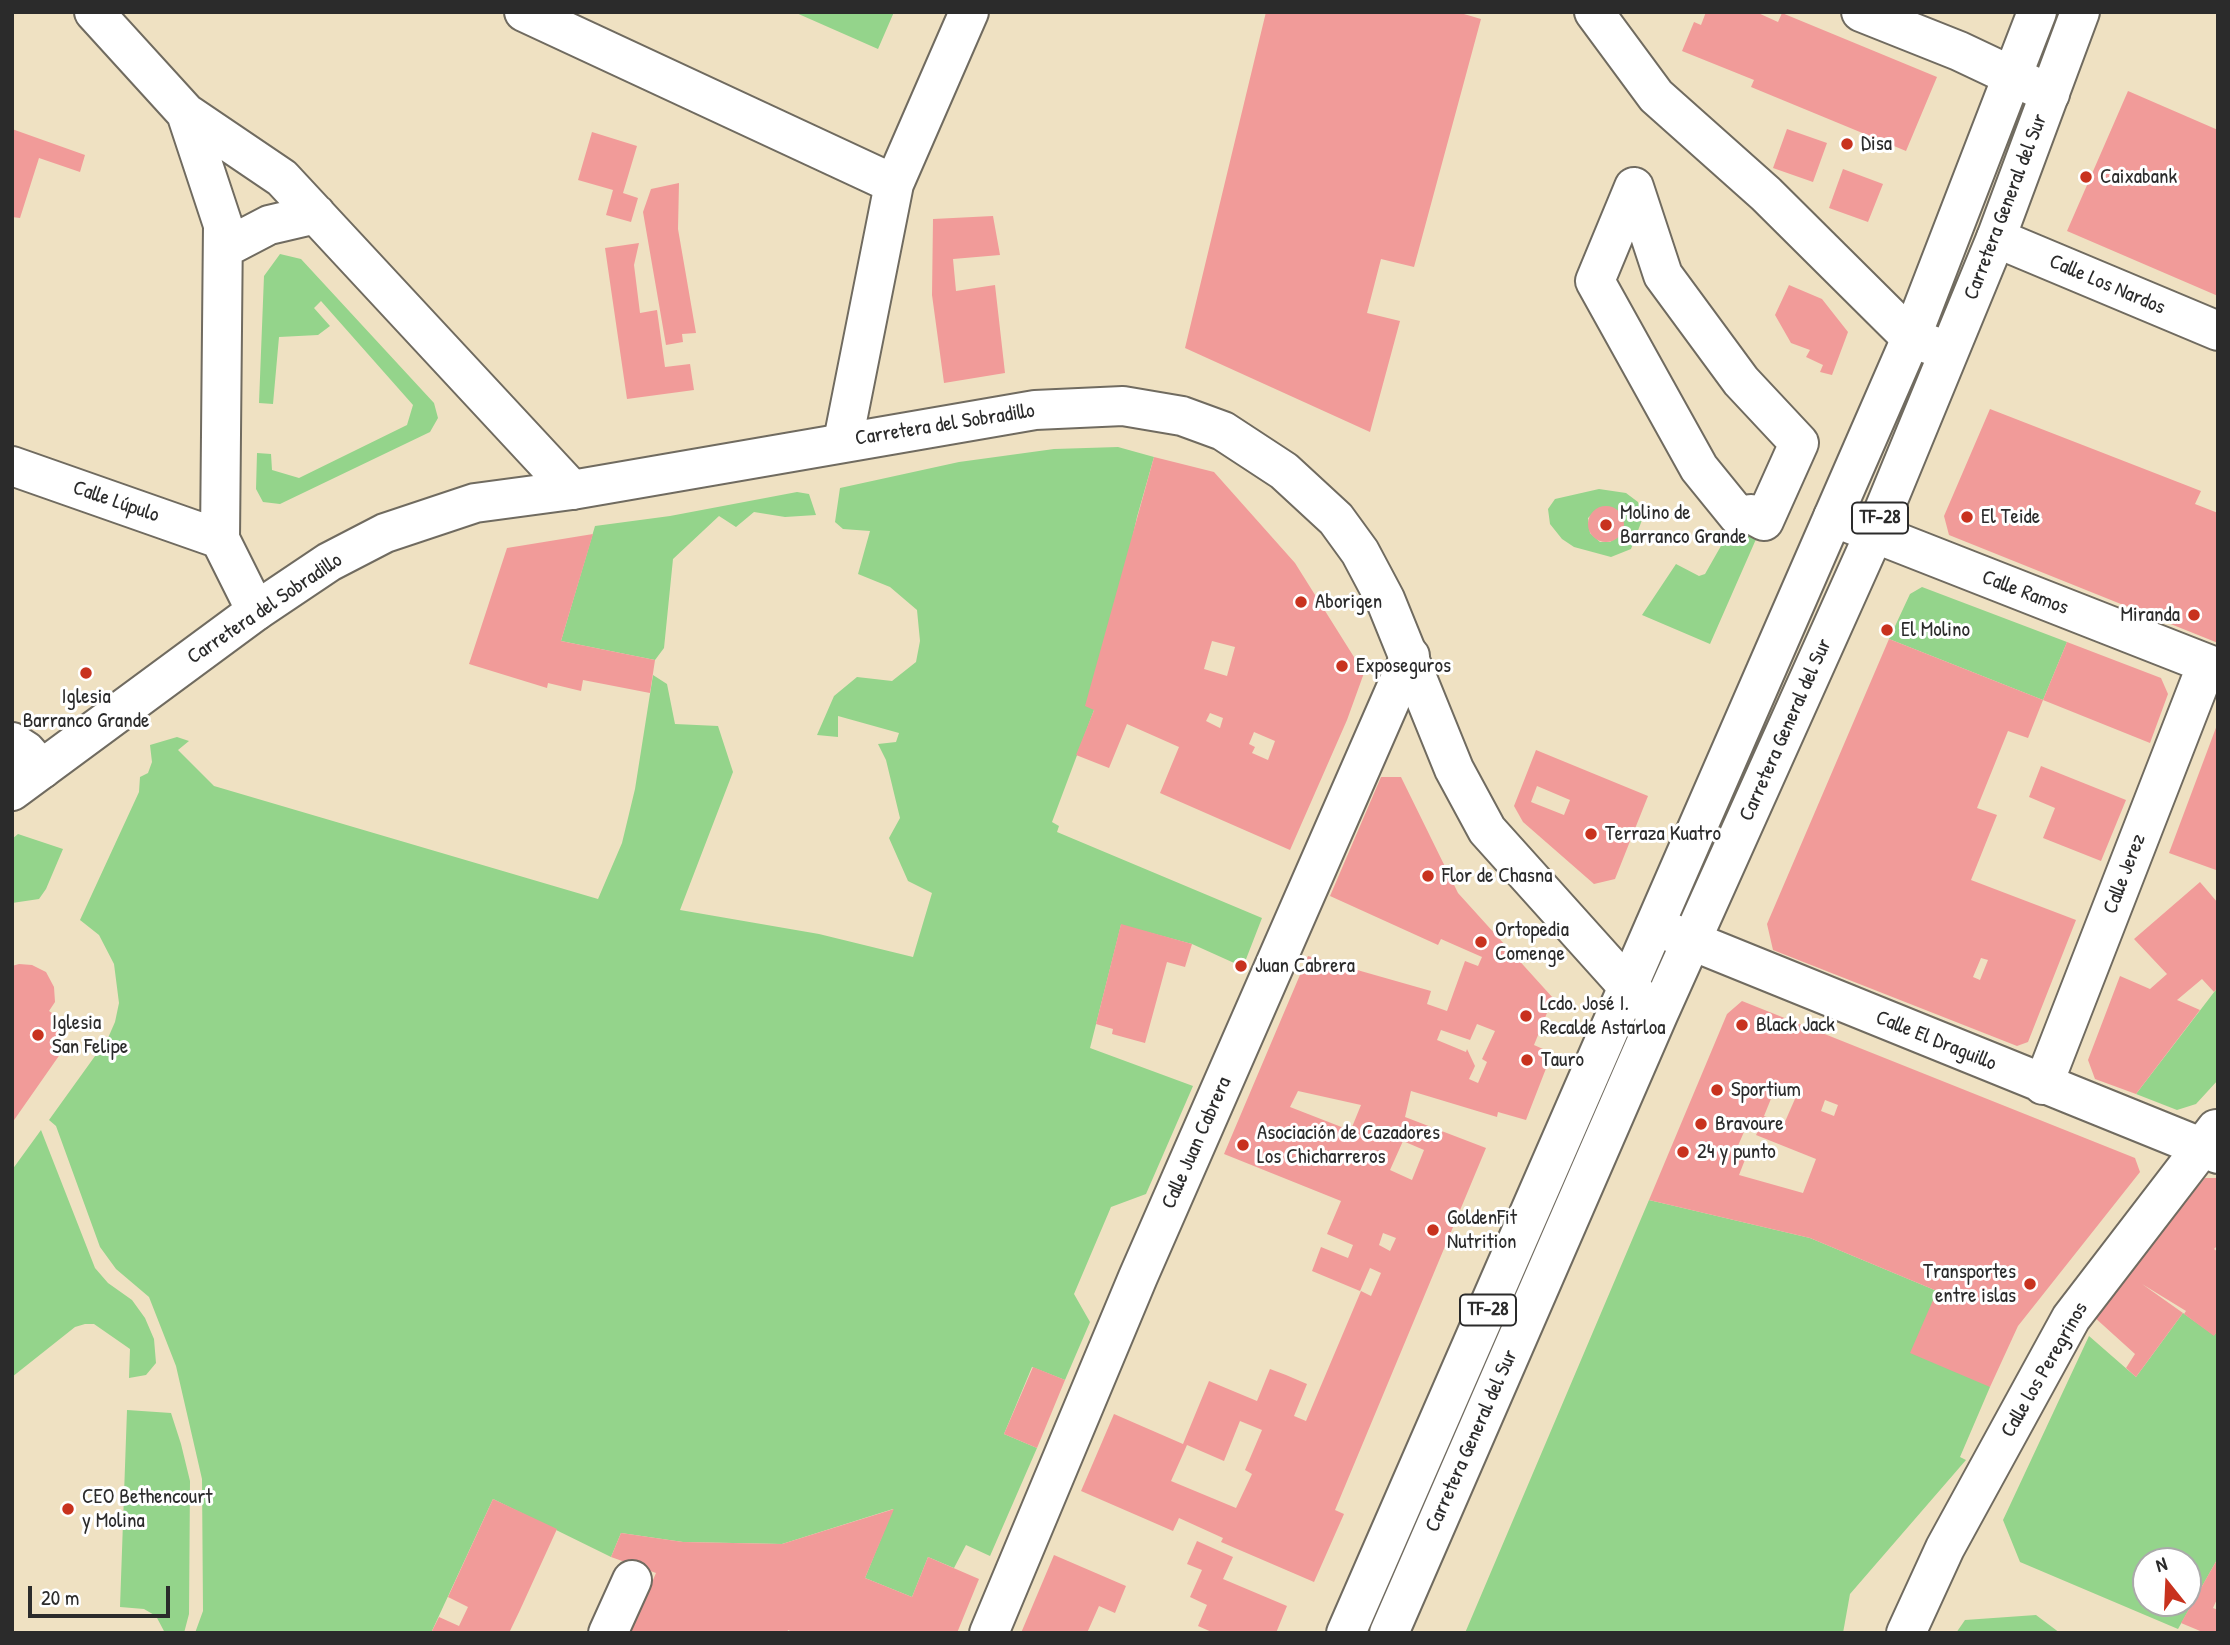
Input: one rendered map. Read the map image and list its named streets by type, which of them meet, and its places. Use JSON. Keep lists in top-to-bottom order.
{
  "streets": {
    "street": [
      "Carretera General del Sur",
      "Calle Los Nardos",
      "Carretera del Sobradillo",
      "Calle Lúpulo",
      "TF-28",
      "Calle Ramos",
      "Calle Jerez",
      "Calle El Draguillo",
      "Calle Juan Cabrera",
      "Calle los Peregrinos"
    ]
  },
  "crossings": [
    ["Carretera General del Sur", "Calle Los Nardos"],
    ["Carretera General del Sur", "Carretera del Sobradillo"],
    ["Carretera General del Sur", "Calle Ramos"],
    ["Carretera General del Sur", "Calle El Draguillo"],
    ["Carretera del Sobradillo", "Calle Juan Cabrera"],
    ["Calle Ramos", "Calle Jerez"],
    ["Calle Jerez", "Calle El Draguillo"],
    ["Calle El Draguillo", "Calle los Peregrinos"]
  ],
  "places": [
    "Disa",
    "Caixabank",
    "El Teide",
    "Molino de Barranco Grande",
    "Aborigen",
    "Miranda",
    "El Molino",
    "Exposeguros",
    "Iglesia Barranco Grande",
    "Terraza Kuatro",
    "Flor de Chasna",
    "Ortopedia Comenge",
    "Juan Cabrera",
    "Lcdo. José I. Recalde Astarloa",
    "Black Jack",
    "Iglesia San Felipe",
    "Tauro",
    "Sportium",
    "Bravoure",
    "Asociación de Cazadores Los Chicharreros",
    "24 y punto",
    "GoldenFit Nutrition",
    "Transportes entre islas",
    "CEO Bethencourt y Molina"
  ],
  "scale_bar": "20 m",
  "north": "top"
}
